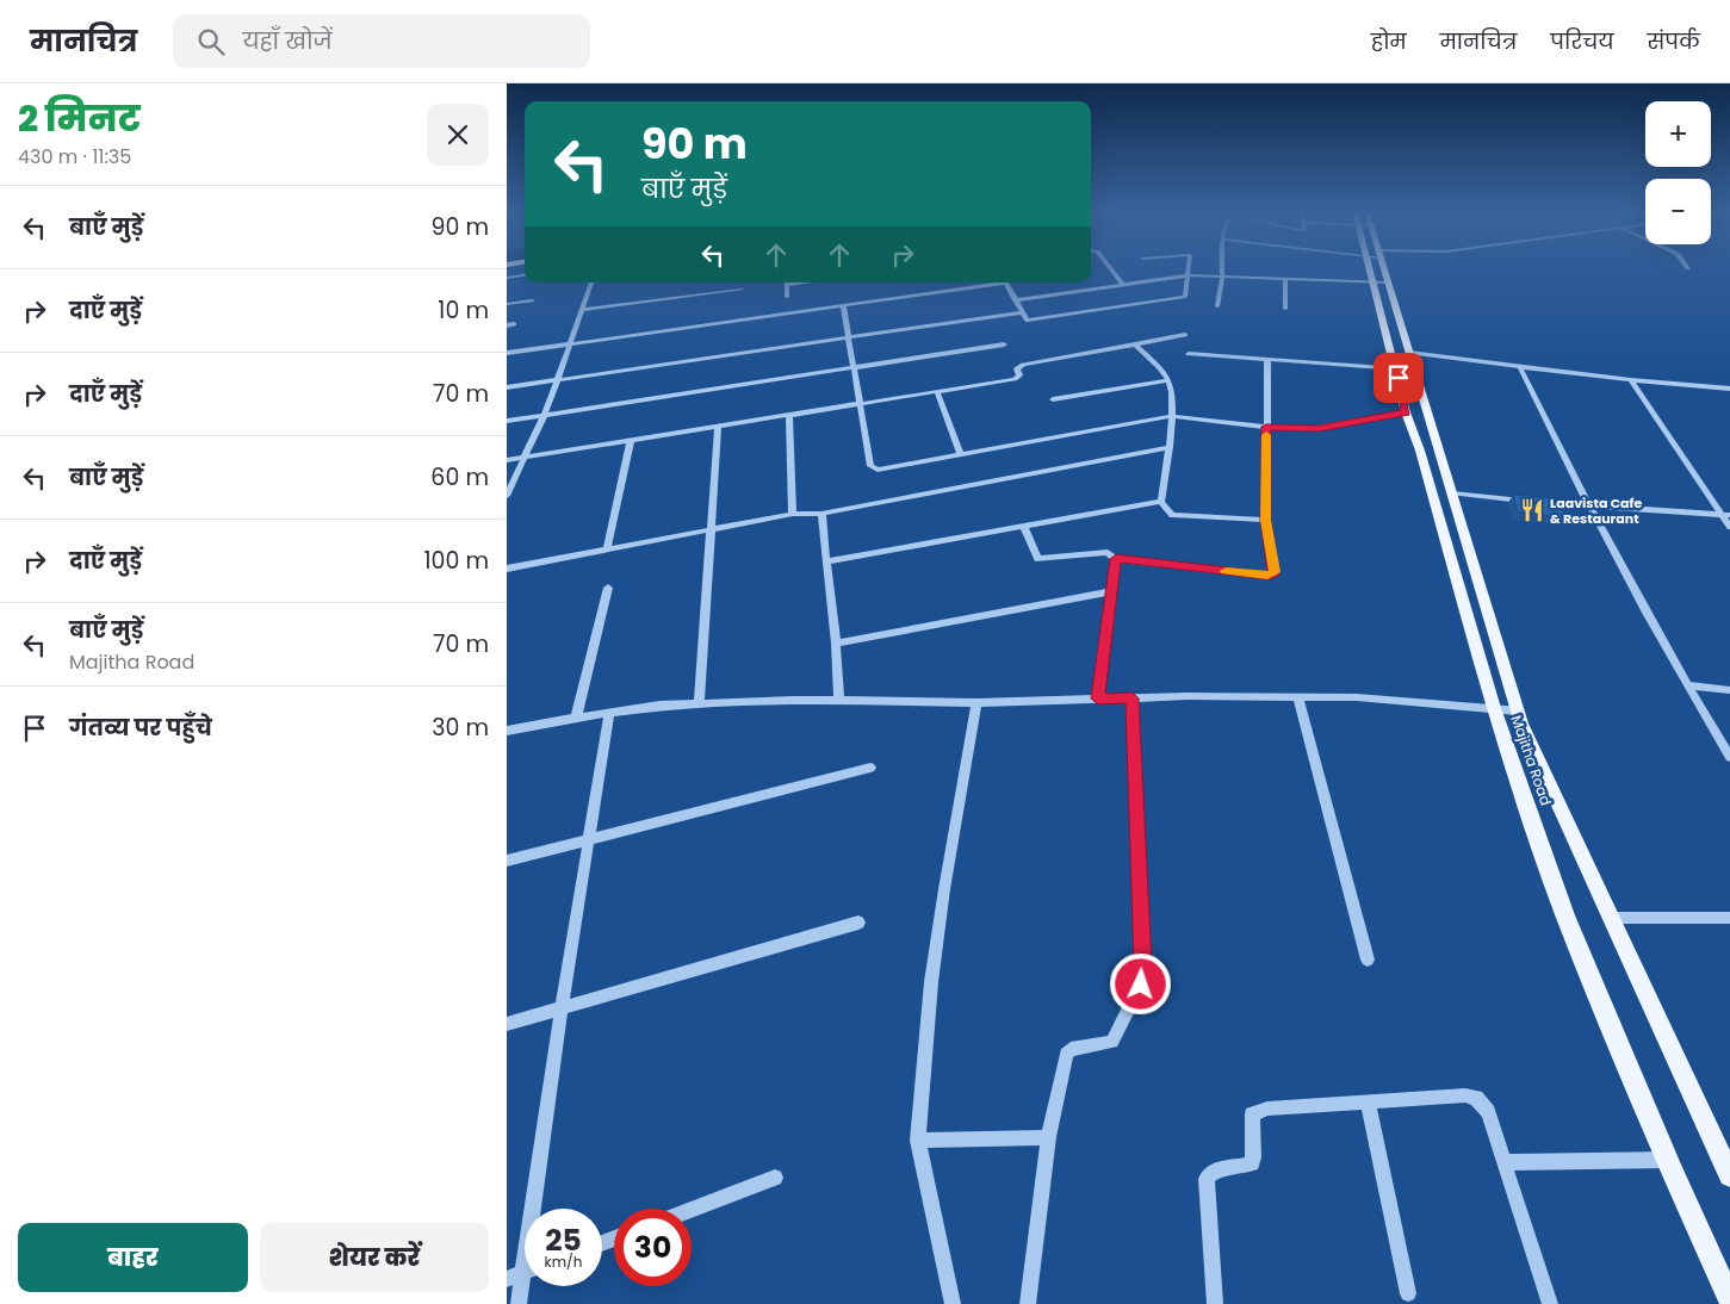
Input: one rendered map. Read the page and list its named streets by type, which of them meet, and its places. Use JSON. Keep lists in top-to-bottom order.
{
  "streets": {
    "main road": ["Majitha Road"]
  },
  "places": {
    "restaurant": ["Laavista Cafe & Restaurant"]
  },
  "page": {
    "header": "मानचित्र",
    "search": "यहाँ खोजें",
    "nav": [
      "होम",
      "मानचित्र",
      "परिचय",
      "संपर्क"
    ],
    "heading": ["2 मिनट", "430 m · 11:35"],
    "map_buttons": ["+", "−"],
    "turn": ["90 m", "बाएँ मुड़ें"],
    "list": [
      {
        "name": "बाएँ मुड़ें",
        "value": "90 m"
      },
      {
        "name": "दाएँ मुड़ें",
        "value": "10 m"
      },
      {
        "name": "दाएँ मुड़ें",
        "value": "70 m"
      },
      {
        "name": "बाएँ मुड़ें",
        "value": "60 m"
      },
      {
        "name": "दाएँ मुड़ें",
        "value": "100 m"
      },
      {
        "name": "बाएँ मुड़ें",
        "note": "Majitha Road",
        "value": "70 m"
      },
      {
        "name": "गंतव्य पर पहुँचे",
        "value": "30 m"
      }
    ],
    "speed": "25 km/h",
    "limit": "30",
    "buttons": ["बाहर", "शेयर करें"]
  }
}
